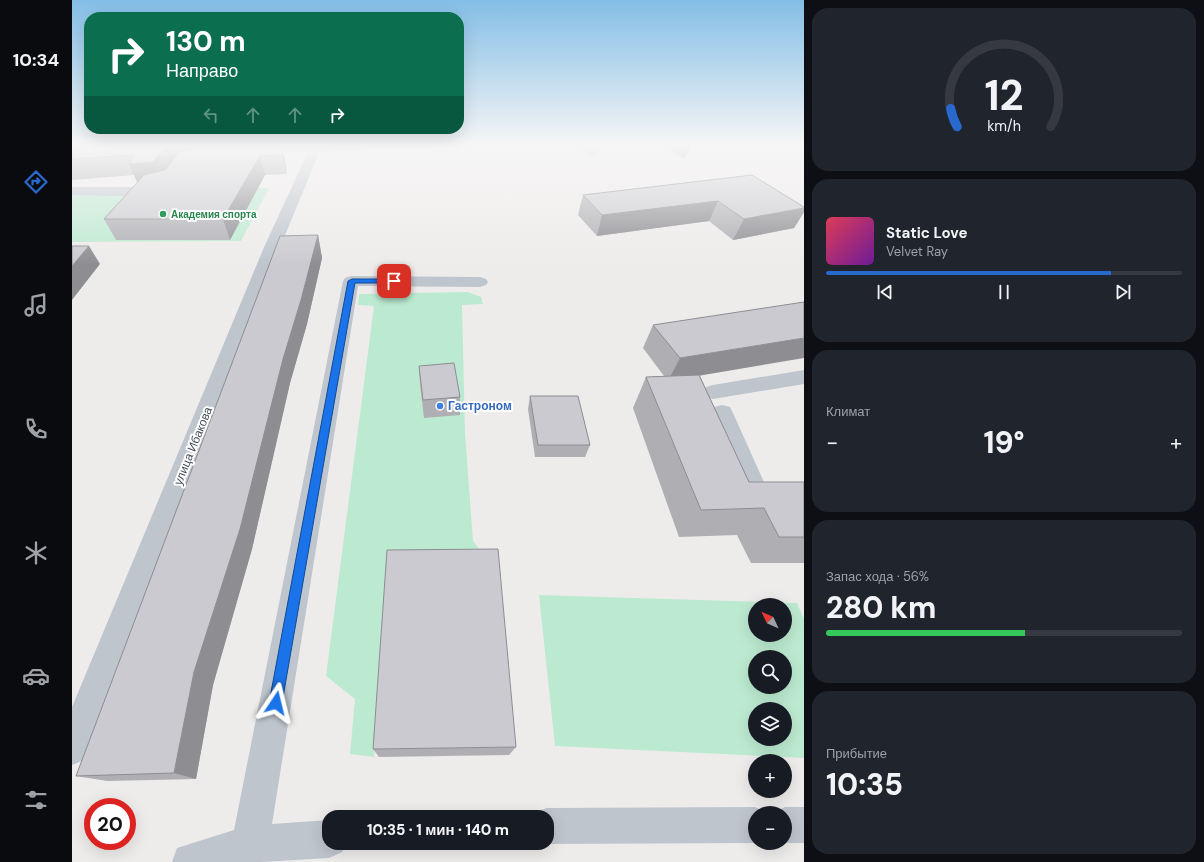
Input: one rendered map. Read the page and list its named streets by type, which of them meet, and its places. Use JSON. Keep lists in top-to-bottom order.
{
  "streets": {
    "street": ["улица Ибакова"]
  },
  "places": ["Академия спорта", "Гастроном"],
  "north": "top left",
  "page": {
    "tabs": "10:34",
    "turn": ["130 m", "Направо"],
    "song": ["Static Love", "Velvet Ray"],
    "tile": [
      "Климат",
      ["Запас хода · 56%", "280 km"],
      ["Прибытие", "10:35"]
    ],
    "heat": ["−", "19°", "+"],
    "map_buttons": ["+", "−"],
    "limit": "20",
    "trip": "10:35 · 1 мин · 140 m",
    "gauge": ["12", "km/h"]
  }
}
